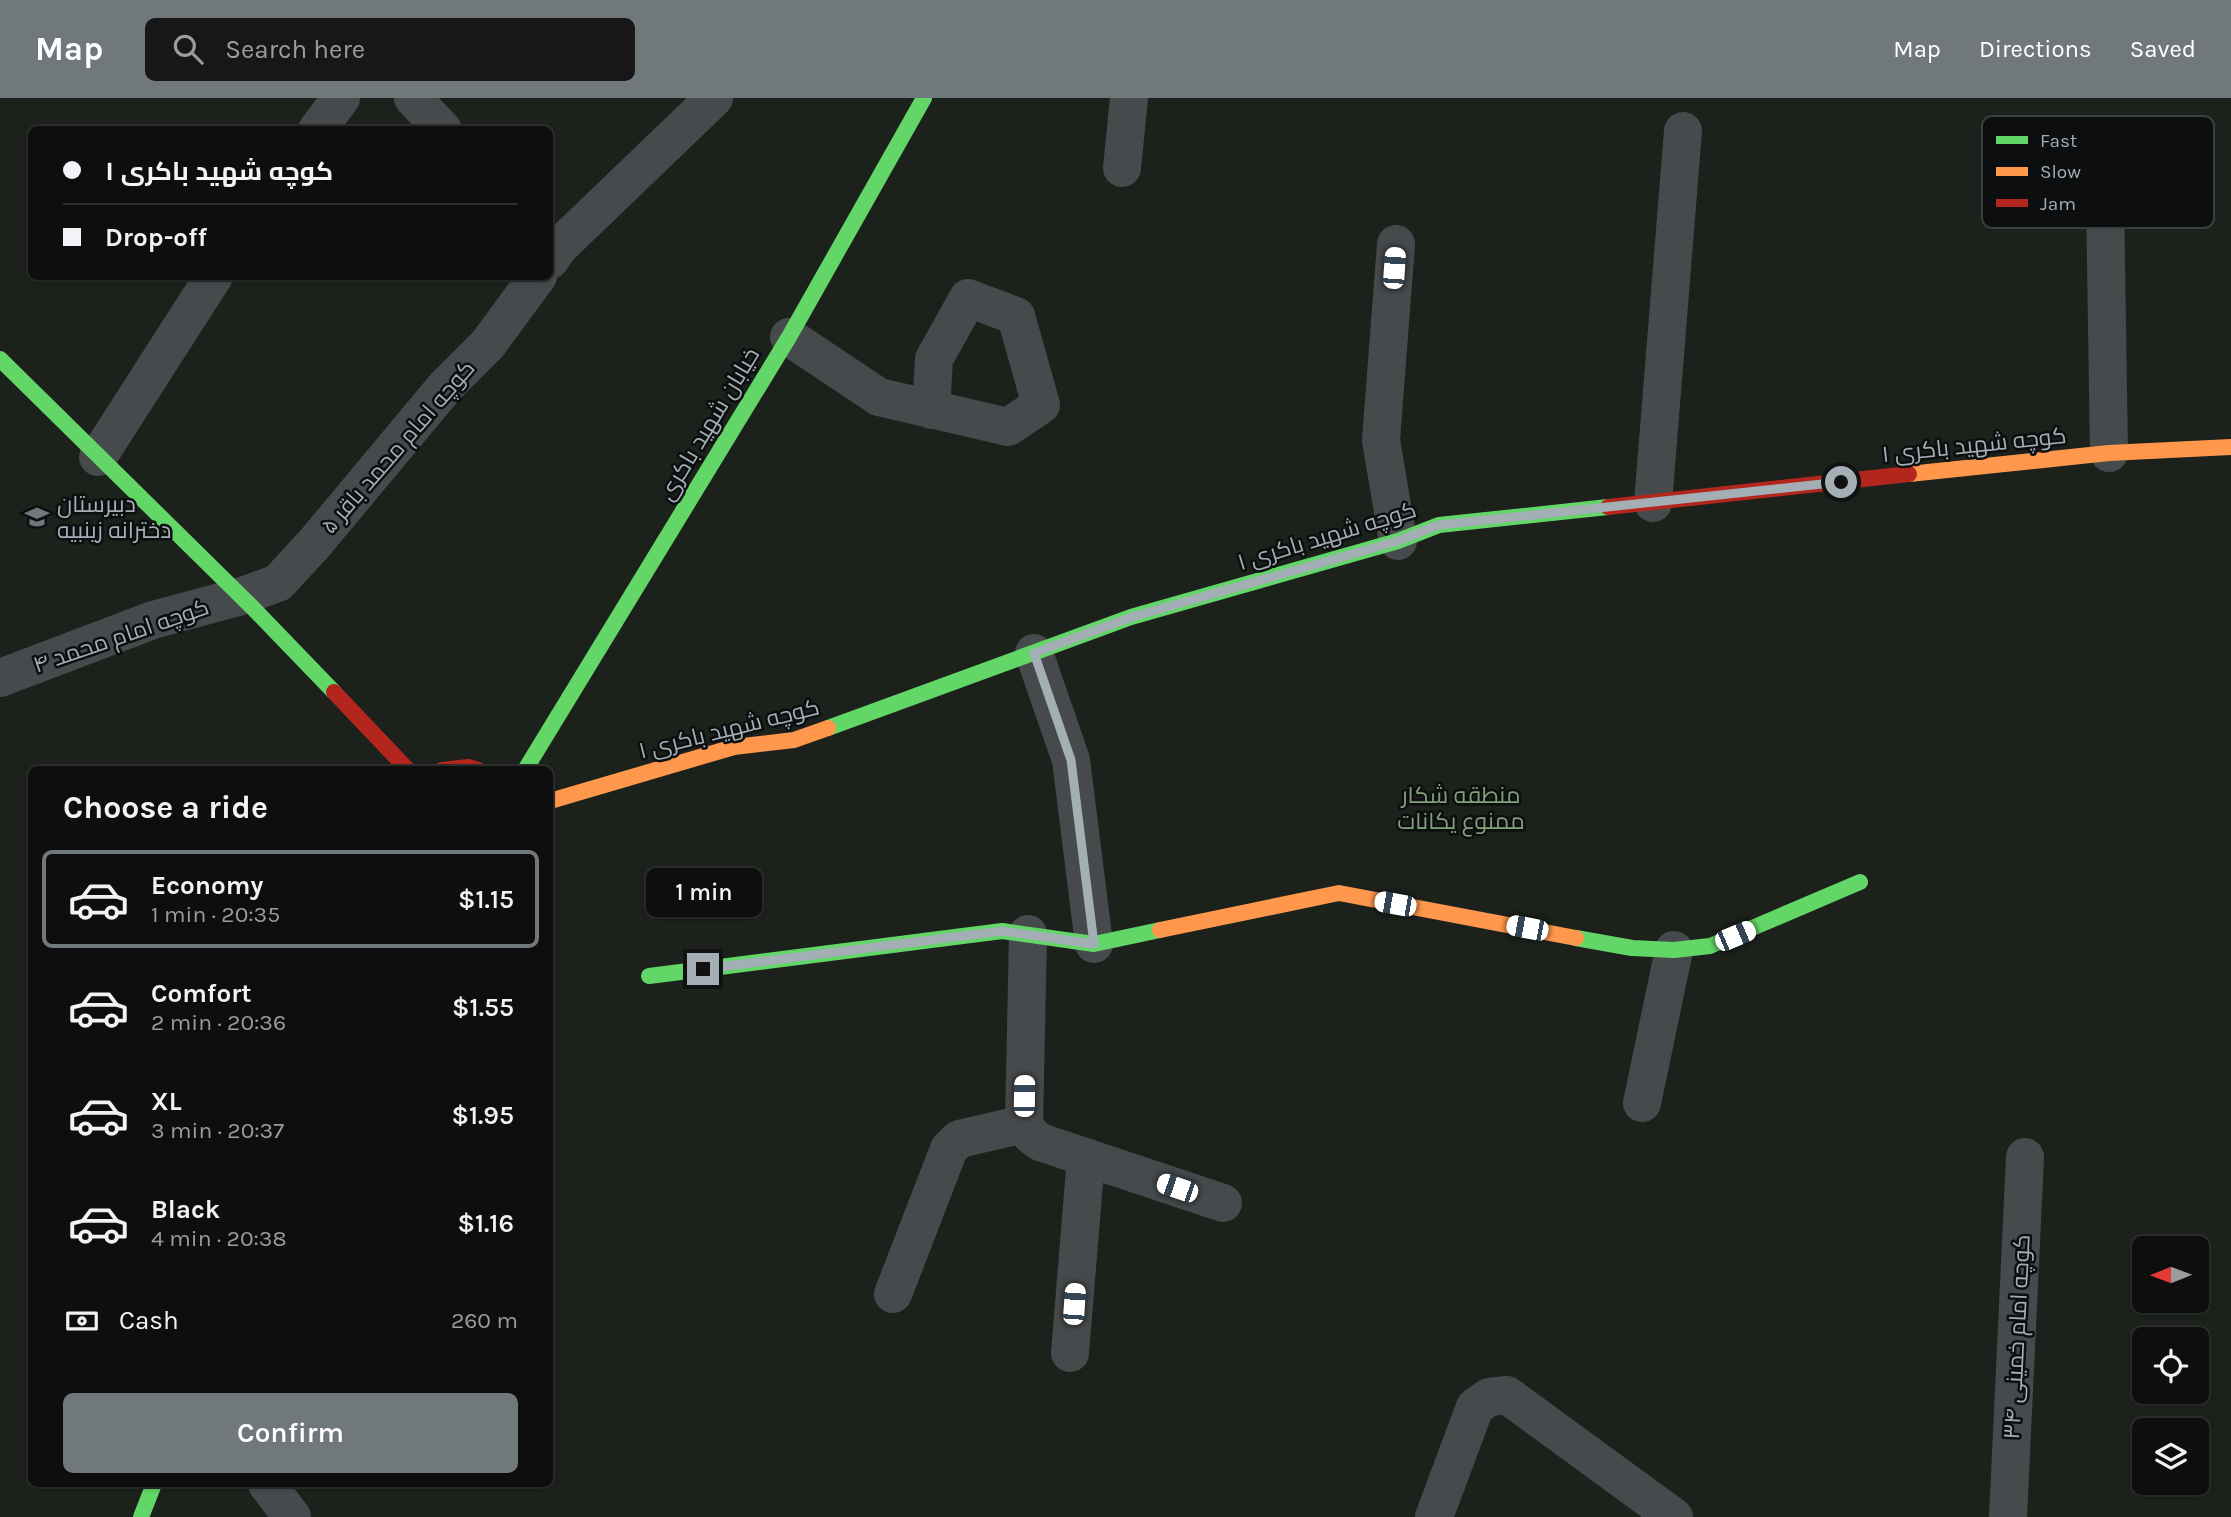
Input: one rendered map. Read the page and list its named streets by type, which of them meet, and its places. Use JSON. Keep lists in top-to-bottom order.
{
  "streets": {
    "street": [
      "خیابان شهید باکری",
      "کوچه شهید باکری ۱",
      "کوچه امام محمد باقر ۵",
      "کوچه امام محمد ۴",
      "کوچه امام خمینی ۳۴"
    ]
  },
  "crossings": [
    ["کوچه امام محمد باقر ۵", "کوچه امام محمد ۴"]
  ],
  "parks": ["منطقه شکار ممنوع یکانات"],
  "places": {
    "school or university": ["دبیرستان دخترانه زینبیه"]
  },
  "legend": ["Fast", "Slow", "Jam"],
  "north": "left",
  "page": {
    "header": "Map",
    "search": "Search here",
    "nav": ["Map", "Directions", "Saved"],
    "banner": ["کوچه شهید باکری ۱", "Drop-off"],
    "heading": "Choose a ride",
    "list": [
      {
        "name": "Economy",
        "note": "1 min · 20:35",
        "value": "$1.15"
      },
      {
        "name": "Comfort",
        "note": "2 min · 20:36",
        "value": "$1.55"
      },
      {
        "name": "XL",
        "note": "3 min · 20:37",
        "value": "$1.95"
      },
      {
        "name": "Black",
        "note": "4 min · 20:38",
        "value": "$1.16"
      }
    ],
    "bubble": "1 min",
    "pay": ["Cash", "260 m"],
    "buttons": "Confirm"
  }
}
